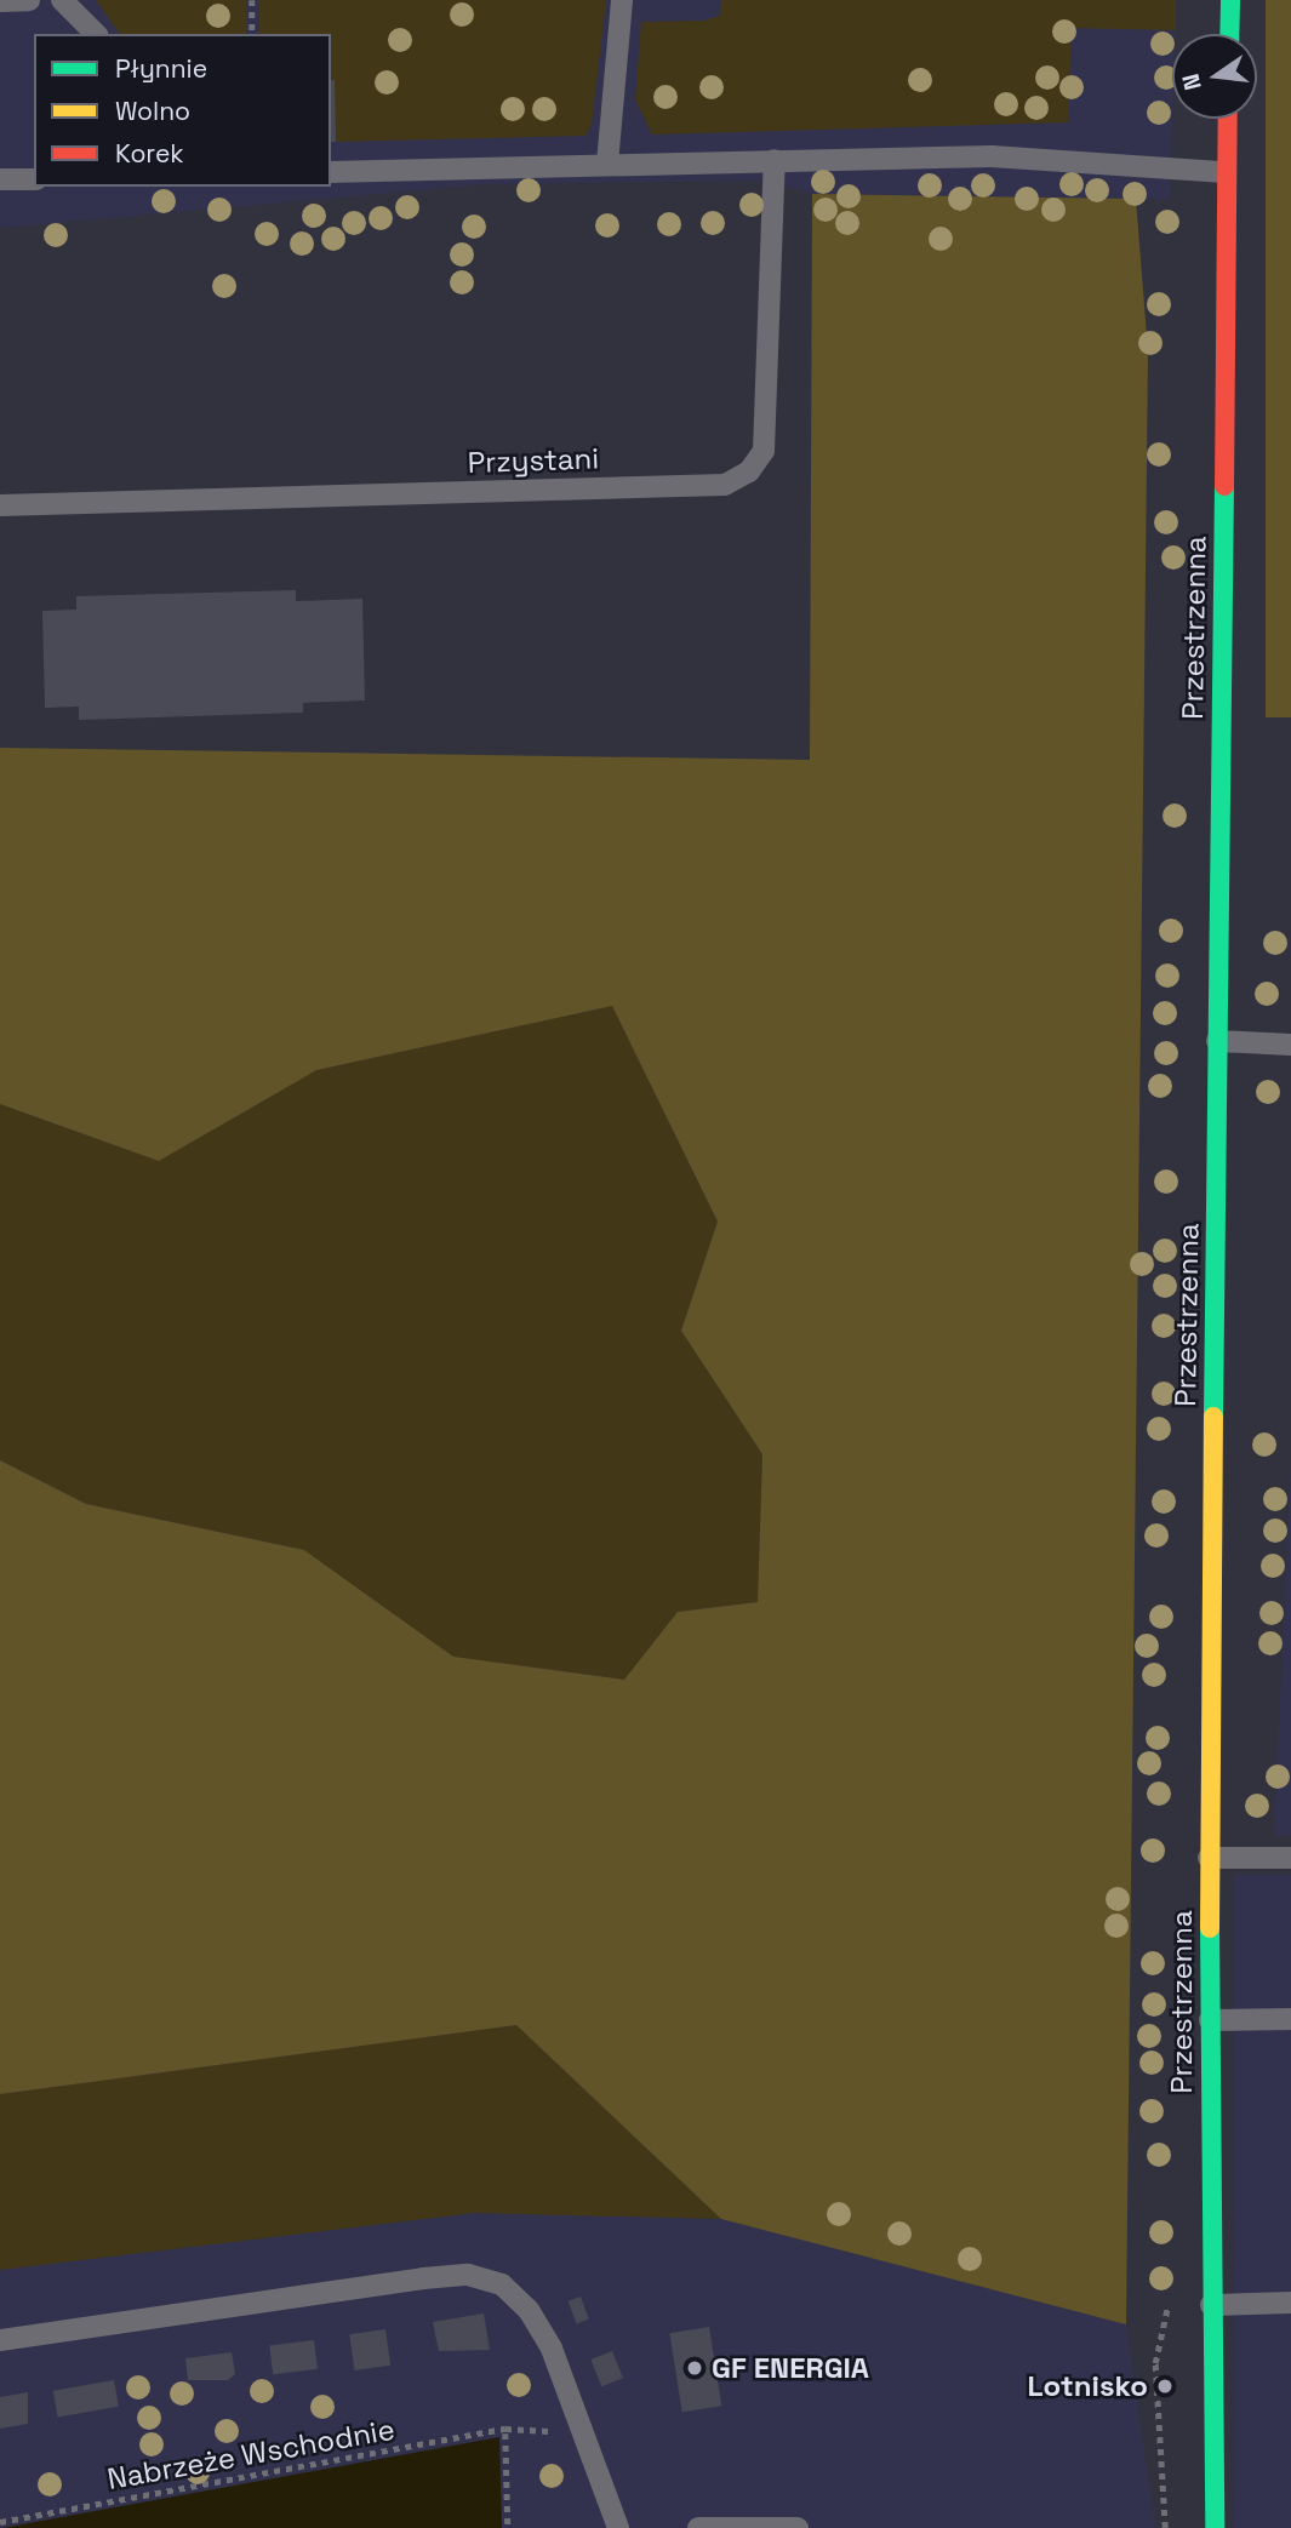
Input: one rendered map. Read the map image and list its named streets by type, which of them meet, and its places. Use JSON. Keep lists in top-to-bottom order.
{
  "streets": {
    "street": ["Przestrzenna"],
    "lane": ["Przystani"],
    "path": ["Nabrzeże Wschodnie"]
  },
  "places": ["GF ENERGIA", "Lotnisko"],
  "legend": ["Płynnie", "Wolno", "Korek"],
  "north": "left"
}
